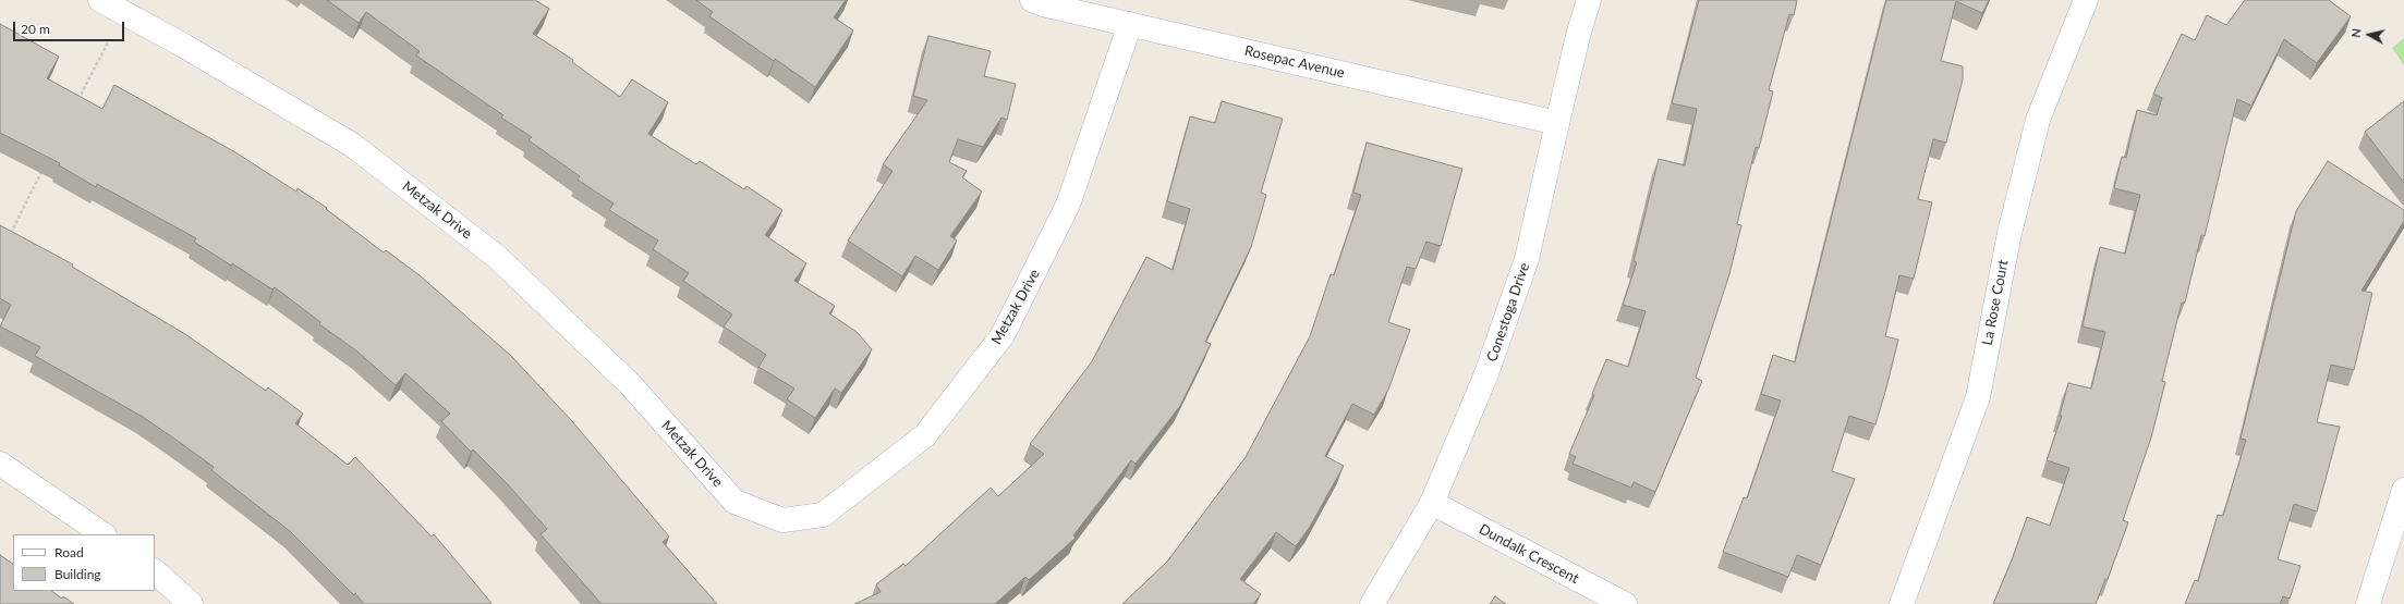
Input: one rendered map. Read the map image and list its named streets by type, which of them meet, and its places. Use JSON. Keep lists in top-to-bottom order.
{
  "streets": {
    "street": [
      "Rosepac Avenue",
      "Metzak Drive",
      "La Rose Court",
      "Conestoga Drive",
      "Dundalk Crescent"
    ]
  },
  "crossings": [
    ["Rosepac Avenue", "Metzak Drive"],
    ["Rosepac Avenue", "Conestoga Drive"],
    ["Conestoga Drive", "Dundalk Crescent"]
  ],
  "legend": ["Road", "Building"],
  "scale_bar": "20 m",
  "north": "left"
}
